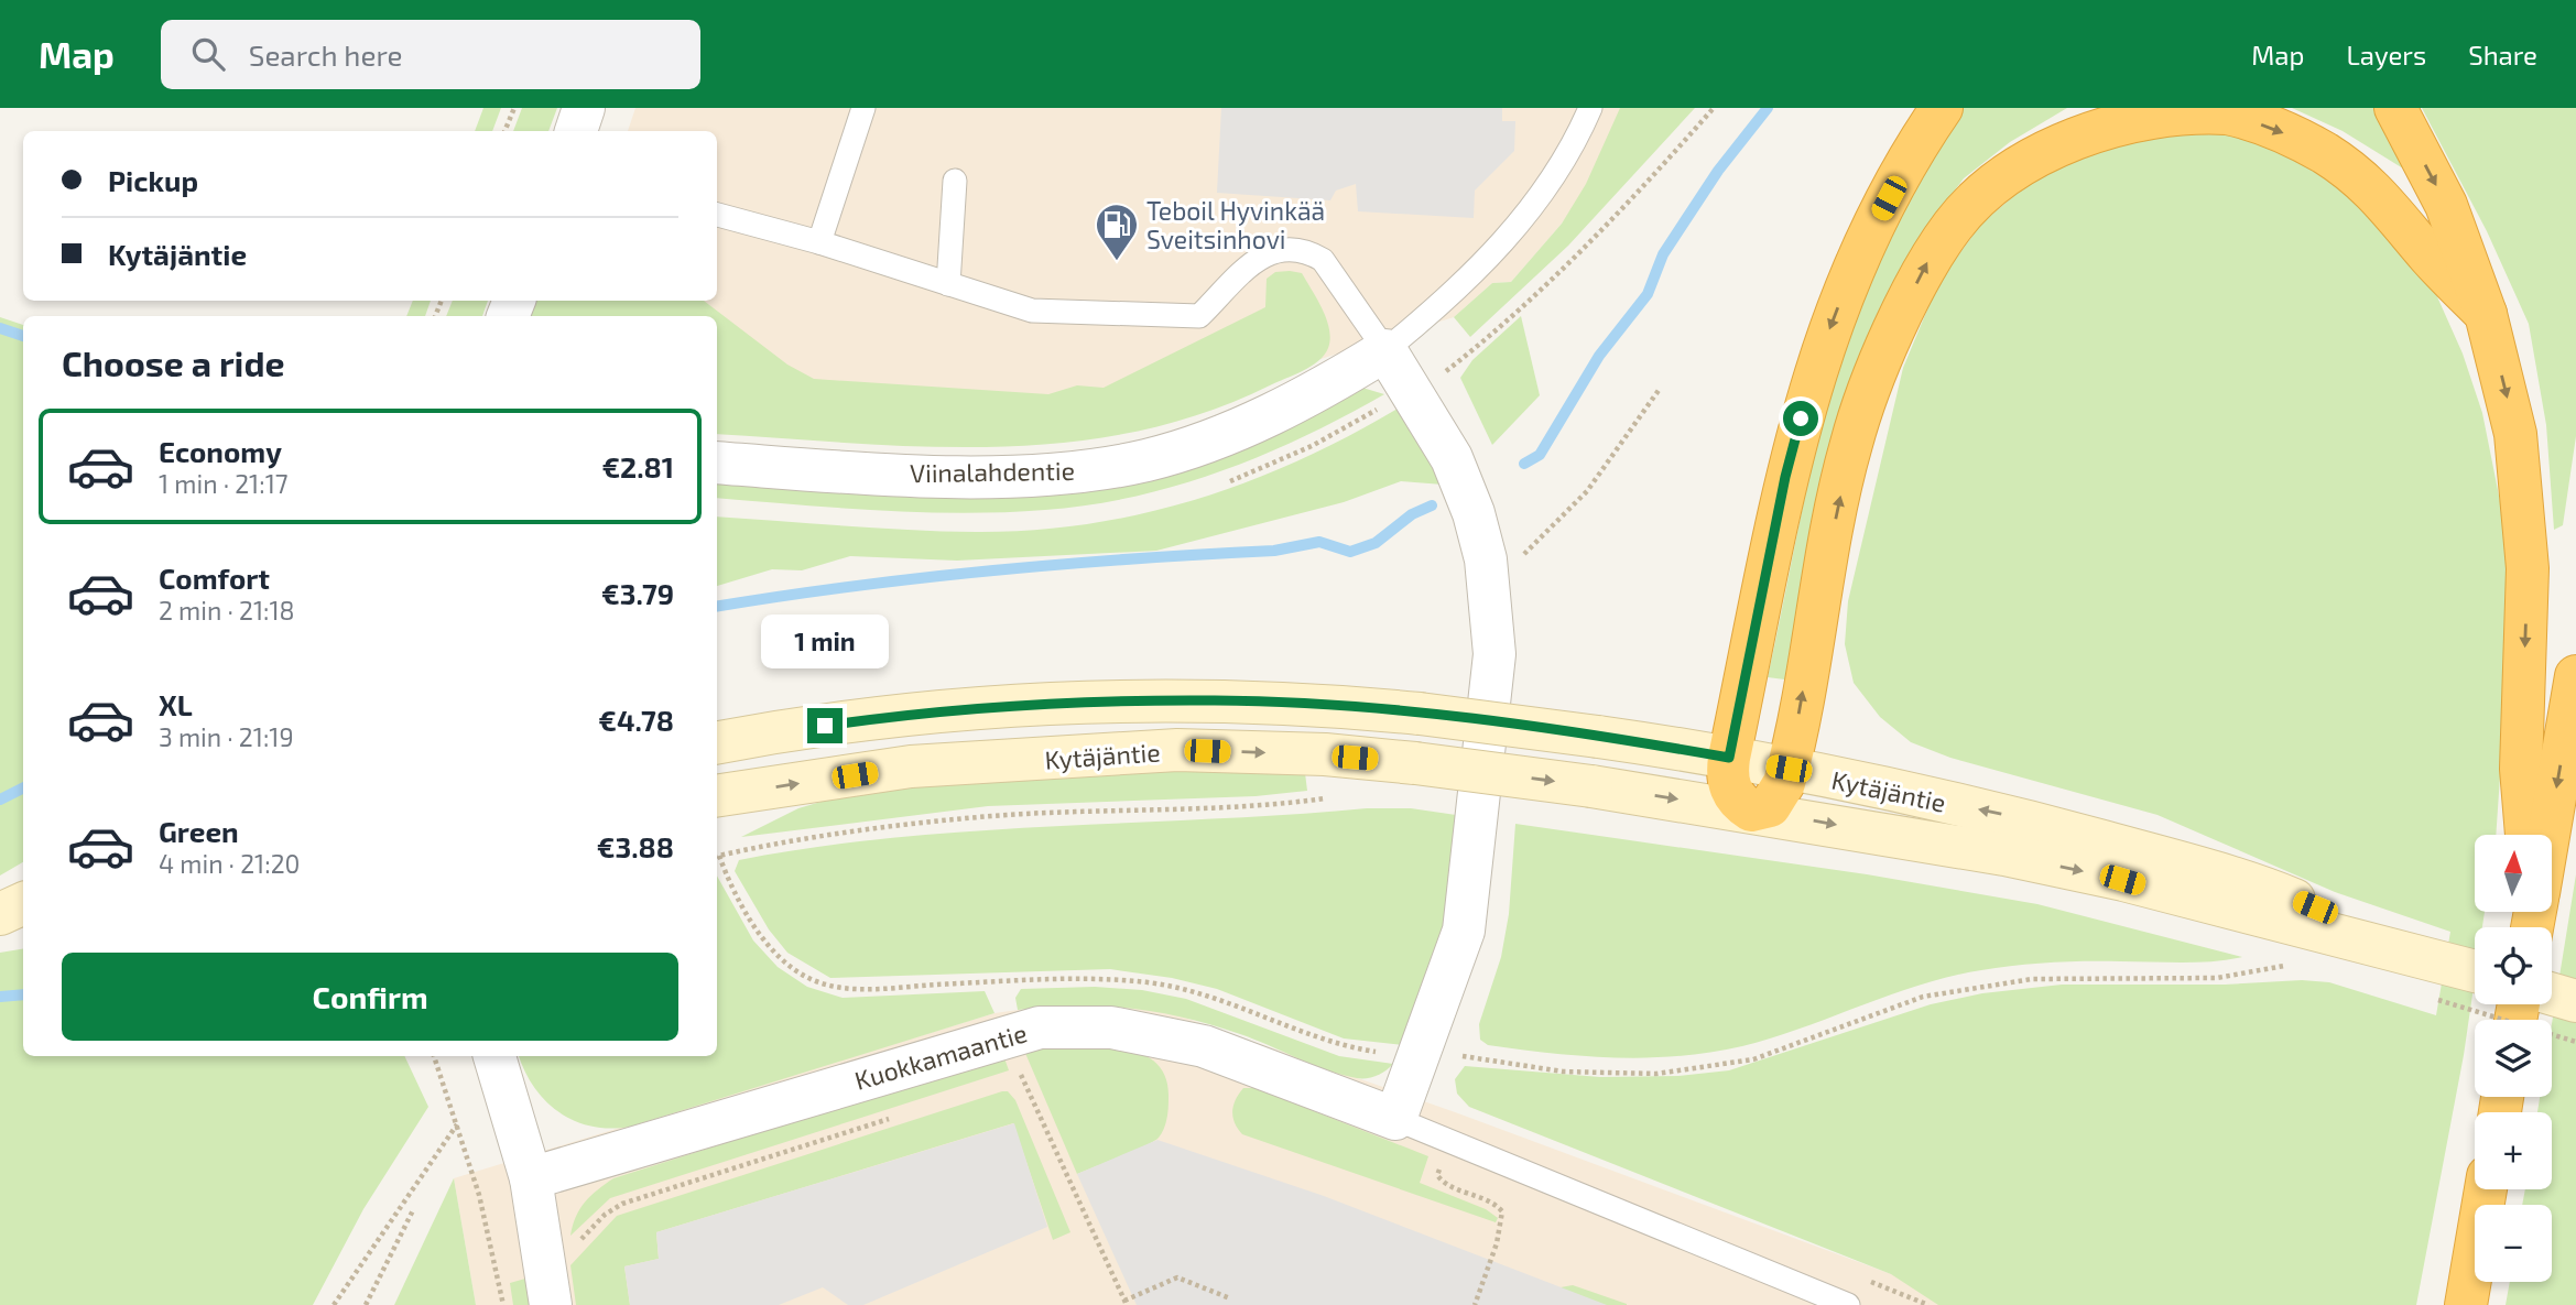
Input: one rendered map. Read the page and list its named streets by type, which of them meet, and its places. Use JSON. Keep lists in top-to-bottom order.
{
  "streets": {
    "street": ["Viinalahdentie", "Kytäjäntie", "Kuokkamaantie"]
  },
  "places": {
    "fuel station": ["Teboil Hyvinkää Sveitsinhovi"]
  },
  "north": "top",
  "page": {
    "header": "Map",
    "search": "Search here",
    "nav": ["Map", "Layers", "Share"],
    "banner": ["Pickup", "Kytäjäntie"],
    "heading": "Choose a ride",
    "list": [
      {
        "name": "Economy",
        "note": "1 min · 21:17",
        "value": "€2.81"
      },
      {
        "name": "Comfort",
        "note": "2 min · 21:18",
        "value": "€3.79"
      },
      {
        "name": "XL",
        "note": "3 min · 21:19",
        "value": "€4.78"
      },
      {
        "name": "Green",
        "note": "4 min · 21:20",
        "value": "€3.88"
      }
    ],
    "bubble": "1 min",
    "map_buttons": ["+", "−"],
    "buttons": "Confirm"
  }
}
